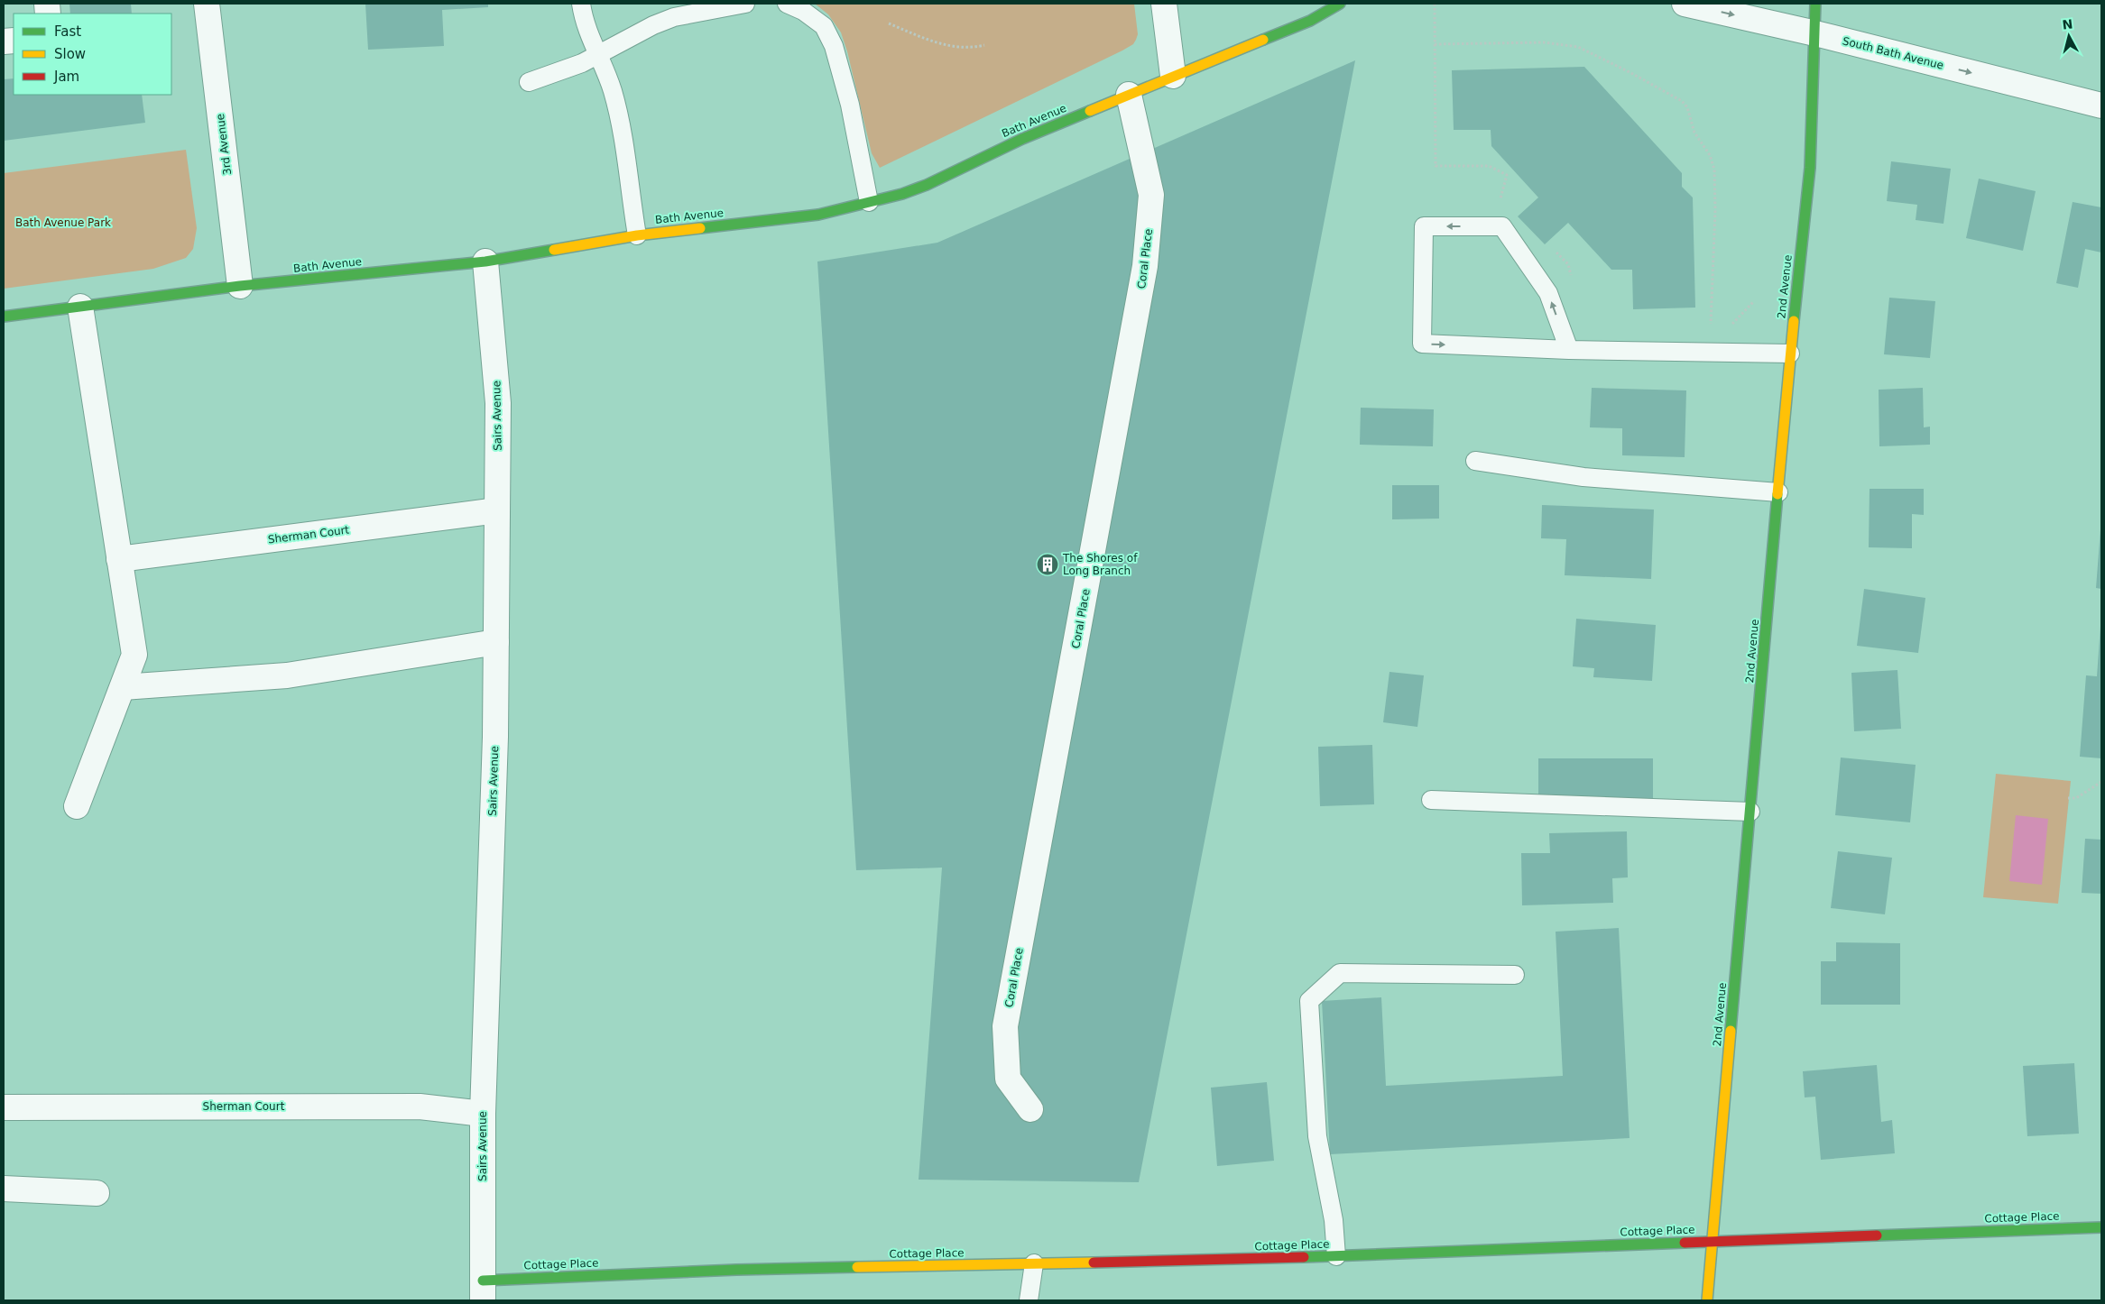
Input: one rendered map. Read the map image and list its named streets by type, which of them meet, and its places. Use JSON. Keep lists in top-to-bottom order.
{
  "streets": {
    "street": [
      "South Bath Avenue",
      "Bath Avenue",
      "3rd Avenue",
      "Coral Place",
      "2nd Avenue",
      "Sairs Avenue",
      "Sherman Court",
      "Cottage Place"
    ]
  },
  "crossings": [
    ["South Bath Avenue", "2nd Avenue"],
    ["Bath Avenue", "3rd Avenue"],
    ["Bath Avenue", "Coral Place"],
    ["Bath Avenue", "Sairs Avenue"],
    ["2nd Avenue", "Cottage Place"],
    ["Sairs Avenue", "Sherman Court"],
    ["Sairs Avenue", "Cottage Place"]
  ],
  "one_way": ["South Bath Avenue"],
  "parks": ["Bath Avenue Park"],
  "places": {
    "building": ["The Shores of Long Branch"]
  },
  "legend": ["Fast", "Slow", "Jam"],
  "north": "top"
}
